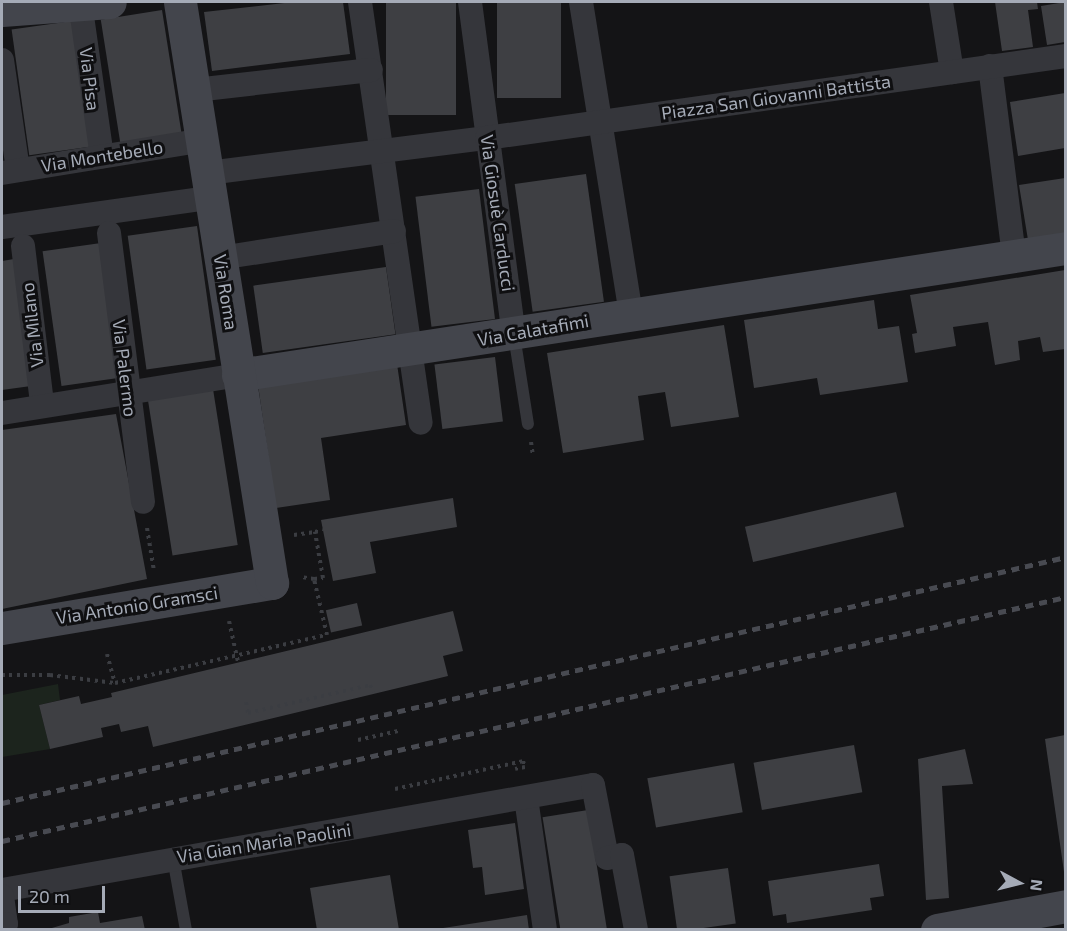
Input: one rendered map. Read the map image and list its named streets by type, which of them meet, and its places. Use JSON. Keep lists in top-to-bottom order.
{
  "streets": {
    "street": [
      "Via Pisa",
      "Piazza San Giovanni Battista",
      "Via Montebello",
      "Via Giosuè Carducci",
      "Via Roma",
      "Via Milano",
      "Via Calatafimi",
      "Via Palermo",
      "Via Antonio Gramsci",
      "Via Gian Maria Paolini"
    ]
  },
  "crossings": [
    ["Via Pisa", "Via Montebello"],
    ["Piazza San Giovanni Battista", "Via Giosuè Carducci"],
    ["Piazza San Giovanni Battista", "Via Roma"],
    ["Via Montebello", "Via Roma"],
    ["Via Giosuè Carducci", "Via Calatafimi"],
    ["Via Roma", "Via Calatafimi"],
    ["Via Roma", "Via Antonio Gramsci"],
    ["Via Milano", "Via Calatafimi"],
    ["Via Calatafimi", "Via Palermo"]
  ],
  "scale_bar": "20 m",
  "north": "right"
}
